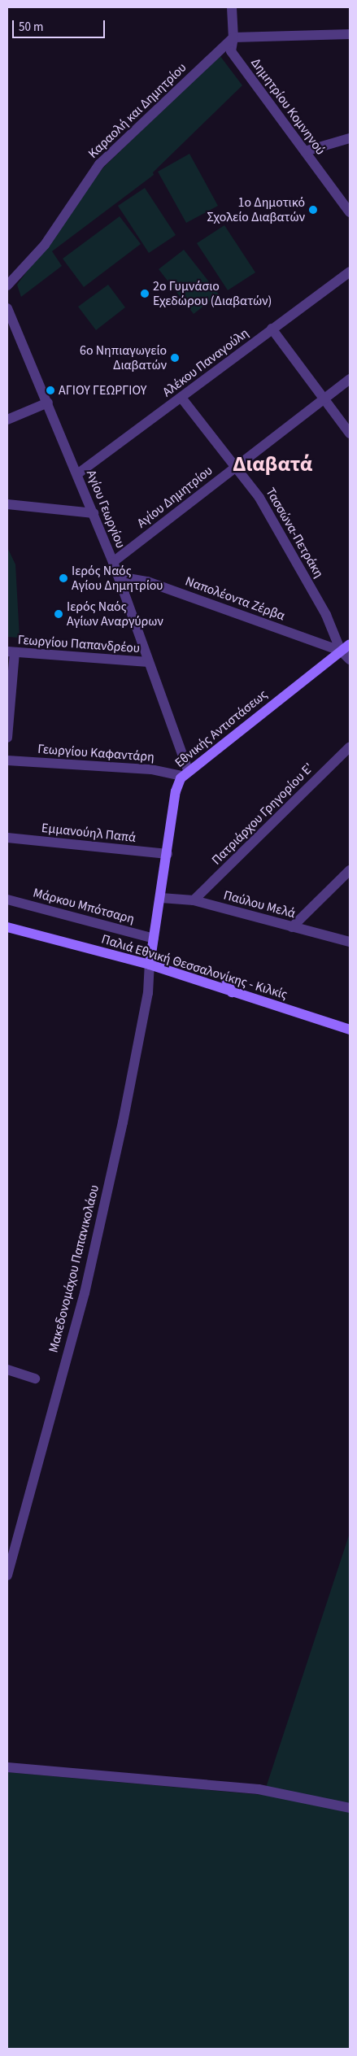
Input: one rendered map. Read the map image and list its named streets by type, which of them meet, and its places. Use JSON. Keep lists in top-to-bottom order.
{
  "streets": {
    "main road": ["Εθνικής Αντιστάσεως", "Παλιά Εθνική Θεσσαλονίκης - Κιλκίς"],
    "street": [
      "Δημητρίου Κομνηνού",
      "Καραολή και Δημητρίου",
      "Αλέκου Παναγούλη",
      "Αγίου Δημητρίου",
      "Αγίου Γεωργίου",
      "Τασσώνα-Πετράκη",
      "Ναπολέοντα Ζέρβα",
      "Γεωργίου Παπανδρέου",
      "Γεωργίου Καφαντάρη",
      "Πατριάρχου Γρηγορίου Ε'",
      "Εμμανούηλ Παπά",
      "Παύλου Μελά",
      "Μάρκου Μπότσαρη",
      "Μακεδονομάχου Παπανικολάου"
    ]
  },
  "crossings": [
    ["Δημητρίου Κομνηνού", "Καραολή και Δημητρίου"],
    ["Αλέκου Παναγούλη", "Αγίου Γεωργίου"],
    ["Αλέκου Παναγούλη", "Τασσώνα-Πετράκη"],
    ["Αγίου Δημητρίου", "Αγίου Γεωργίου"],
    ["Αγίου Δημητρίου", "Τασσώνα-Πετράκη"],
    ["Αγίου Γεωργίου", "Ναπολέοντα Ζέρβα"],
    ["Αγίου Γεωργίου", "Γεωργίου Παπανδρέου"],
    ["Αγίου Γεωργίου", "Εθνικής Αντιστάσεως"],
    ["Αγίου Γεωργίου", "Γεωργίου Καφαντάρη"],
    ["Τασσώνα-Πετράκη", "Ναπολέοντα Ζέρβα"],
    ["Τασσώνα-Πετράκη", "Εθνικής Αντιστάσεως"],
    ["Ναπολέοντα Ζέρβα", "Εθνικής Αντιστάσεως"],
    ["Εθνικής Αντιστάσεως", "Γεωργίου Καφαντάρη"],
    ["Εθνικής Αντιστάσεως", "Εμμανούηλ Παπά"],
    ["Εθνικής Αντιστάσεως", "Παύλου Μελά"],
    ["Εθνικής Αντιστάσεως", "Μάρκου Μπότσαρη"],
    ["Εθνικής Αντιστάσεως", "Παλιά Εθνική Θεσσαλονίκης - Κιλκίς"],
    ["Εθνικής Αντιστάσεως", "Μακεδονομάχου Παπανικολάου"],
    ["Πατριάρχου Γρηγορίου Ε'", "Παύλου Μελά"],
    ["Παλιά Εθνική Θεσσαλονίκης - Κιλκίς", "Μακεδονομάχου Παπανικολάου"]
  ],
  "districts": ["Διαβατά"],
  "places": [
    "1ο Δημοτικό Σχολείο Διαβατών",
    "2ο Γυμνάσιο Εχεδώρου (Διαβατών)",
    "6ο Νηπιαγωγείο Διαβατών",
    "ΑΓΙΟΥ ΓΕΩΡΓΙΟΥ",
    "Ιερός Ναός Αγίου Δημητρίου",
    "Ιερός Ναός Αγίων Αναργύρων"
  ],
  "scale_bar": "50 m"
}
